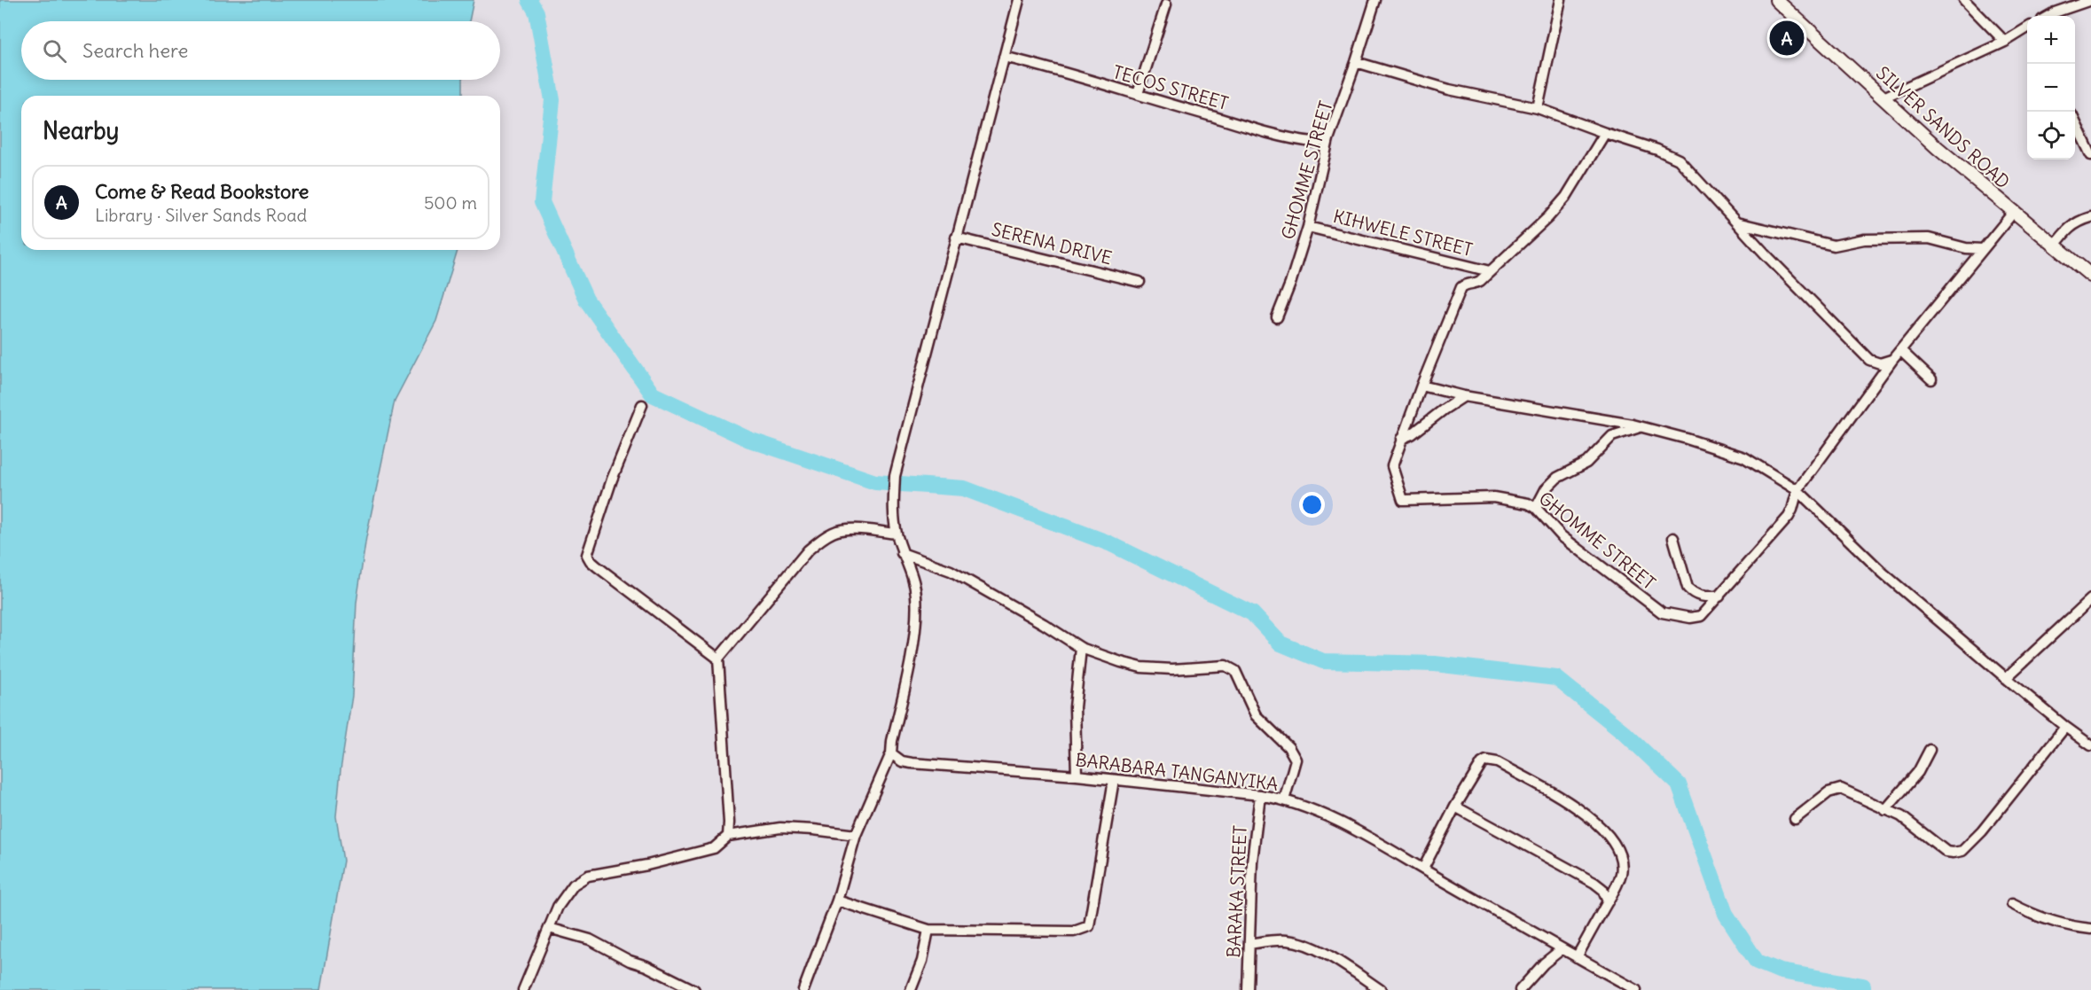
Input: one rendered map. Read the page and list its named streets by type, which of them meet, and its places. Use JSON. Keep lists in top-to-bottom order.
{
  "streets": {
    "street": [
      "TECOS STREET",
      "SILVER SANDS ROAD",
      "GHOMME STREET",
      "KIHWELE STREET",
      "SERENA DRIVE",
      "BARABARA TANGANYIKA",
      "BARAKA STREET"
    ]
  },
  "crossings": [
    ["TECOS STREET", "GHOMME STREET"],
    ["SILVER SANDS ROAD", "GHOMME STREET"],
    ["GHOMME STREET", "KIHWELE STREET"],
    ["BARABARA TANGANYIKA", "BARAKA STREET"]
  ],
  "page": {
    "map_buttons": ["+", "−"],
    "pins": "A",
    "search": "Search here",
    "heading": "Nearby",
    "list": [
      {
        "mark": "A",
        "name": "Come & Read Bookstore",
        "note": "Library · Silver Sands Road",
        "value": "500 m"
      }
    ]
  }
}
